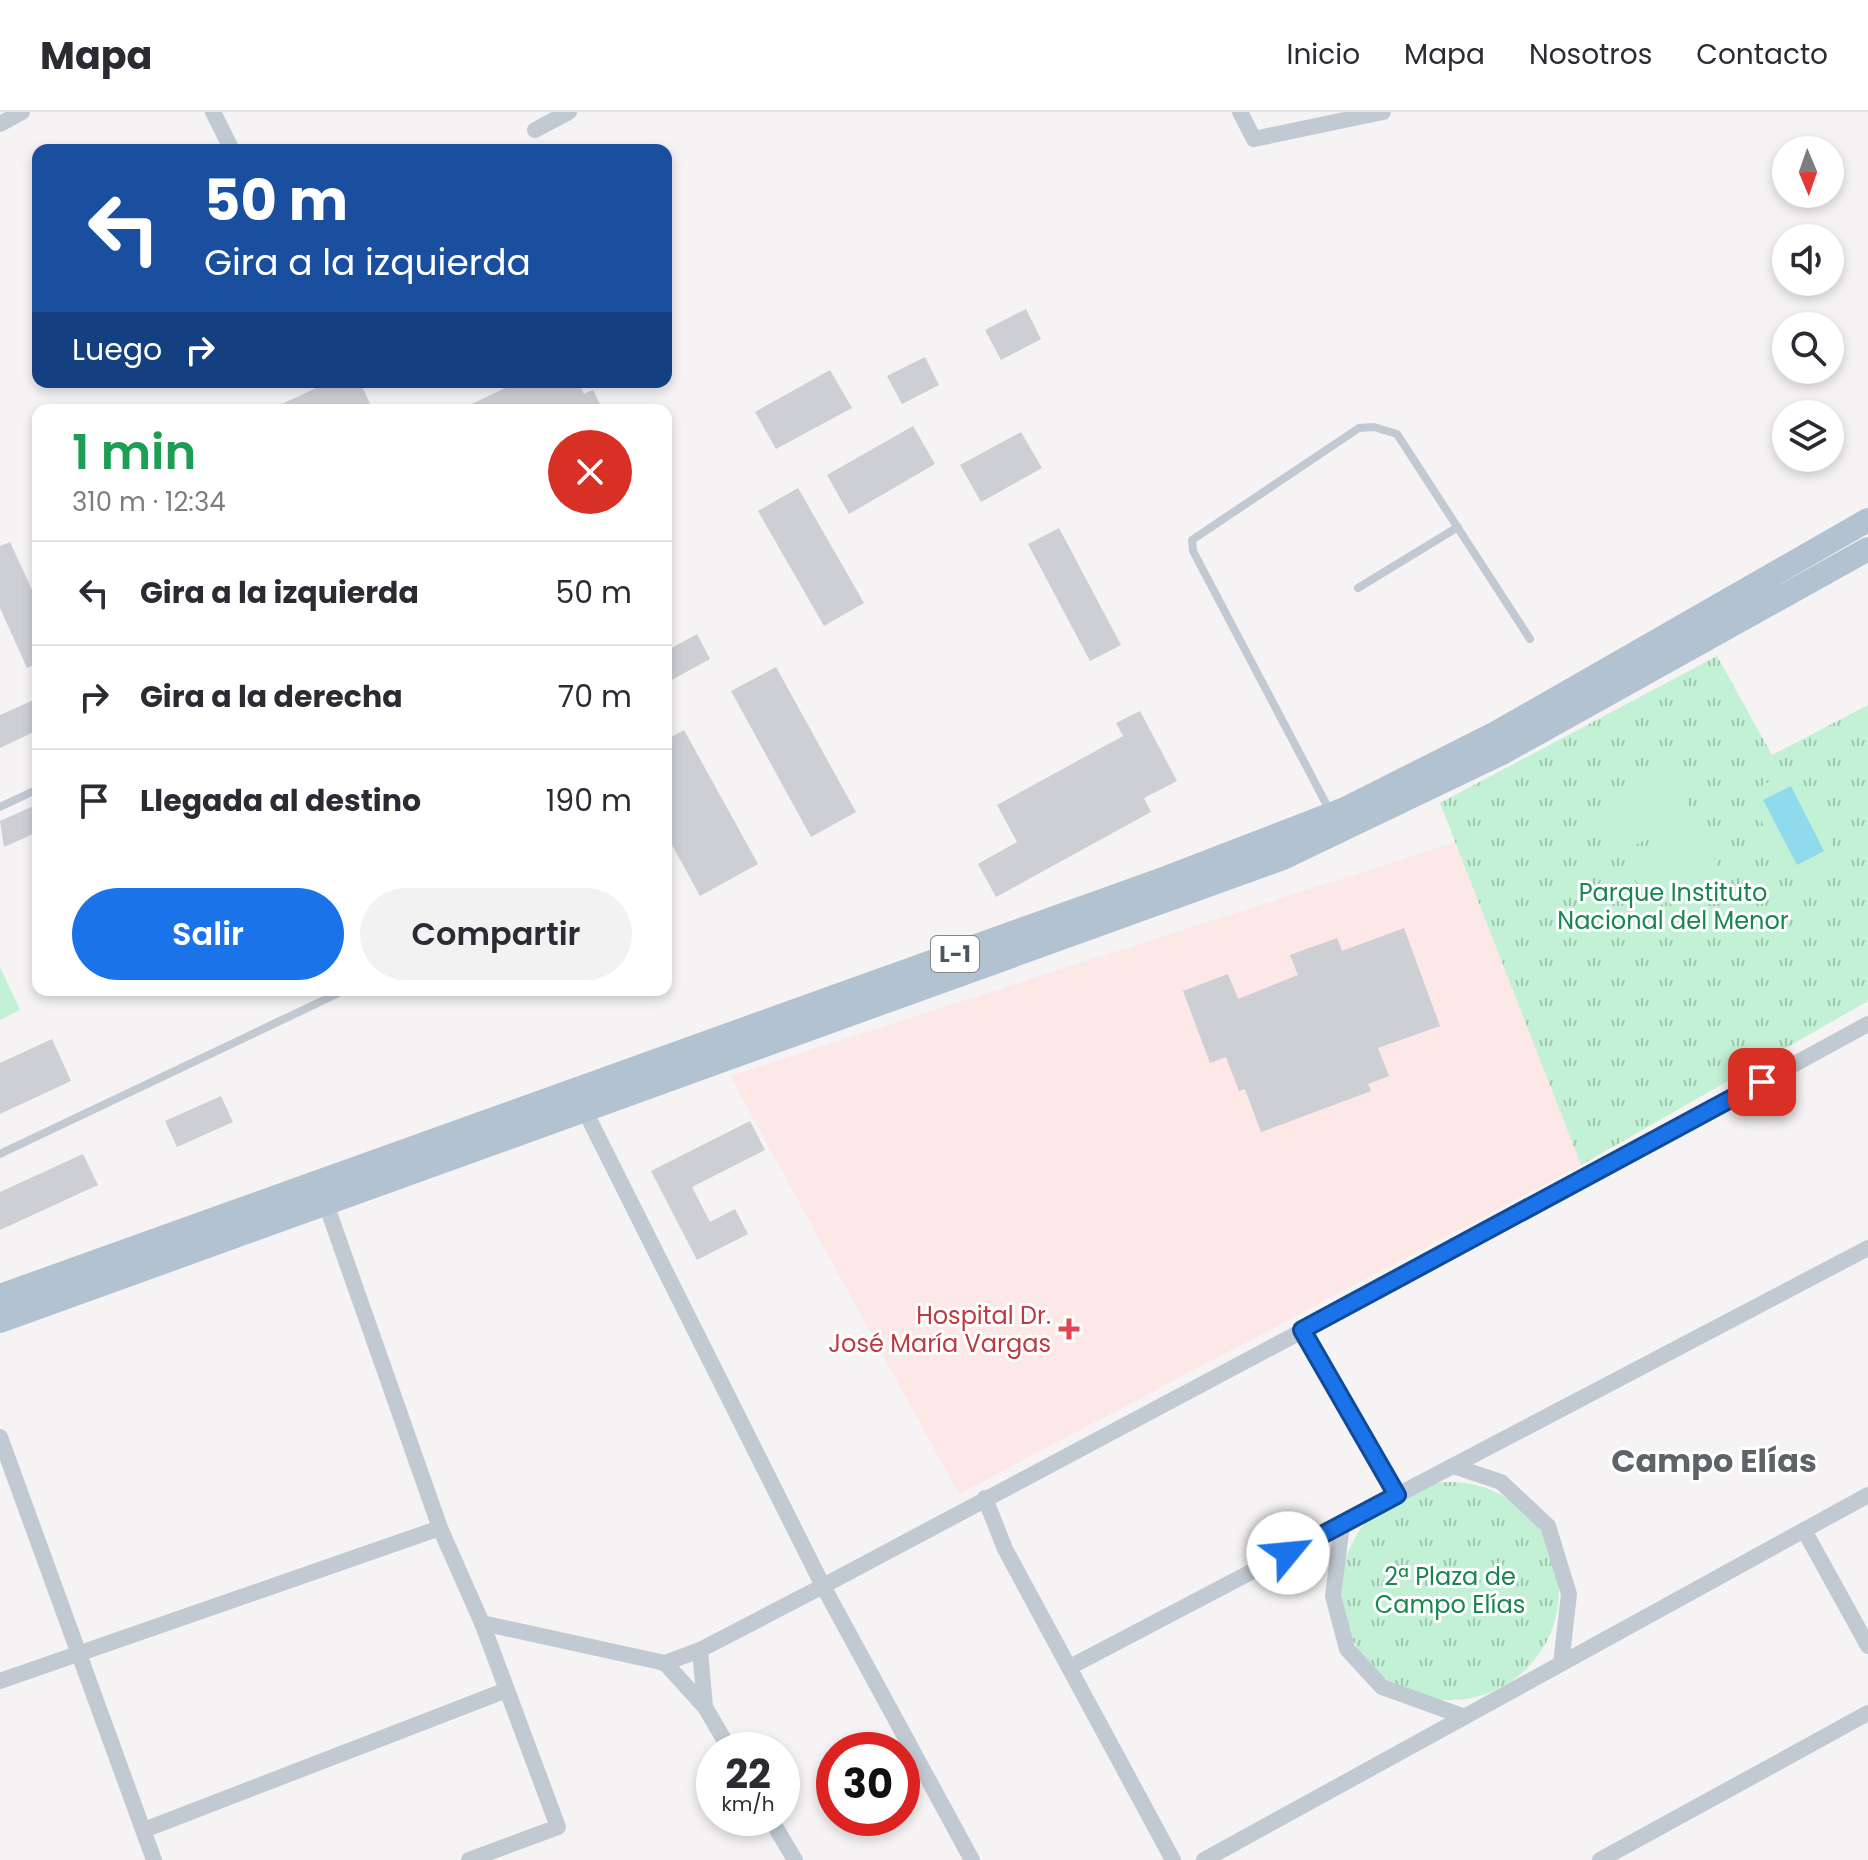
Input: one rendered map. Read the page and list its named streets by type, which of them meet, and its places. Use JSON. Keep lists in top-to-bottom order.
{
  "streets": {
    "main road": ["L-1"]
  },
  "districts": ["Campo Elías"],
  "parks": ["Parque Instituto Nacional del Menor", "2ª Plaza de Campo Elías"],
  "places": {
    "health": ["Hospital Dr. José María Vargas"]
  },
  "north": "bottom",
  "page": {
    "header": "Mapa",
    "nav": [
      "Inicio",
      "Mapa",
      "Nosotros",
      "Contacto"
    ],
    "turn": ["50 m", "Gira a la izquierda"],
    "then": "Luego",
    "heading": ["1 min", "310 m · 12:34"],
    "list": [
      {
        "name": "Gira a la izquierda",
        "value": "50 m"
      },
      {
        "name": "Gira a la derecha",
        "value": "70 m"
      },
      {
        "name": "Llegada al destino",
        "value": "190 m"
      }
    ],
    "buttons": ["Salir", "Compartir"],
    "speed": "22 km/h",
    "limit": "30"
  }
}
